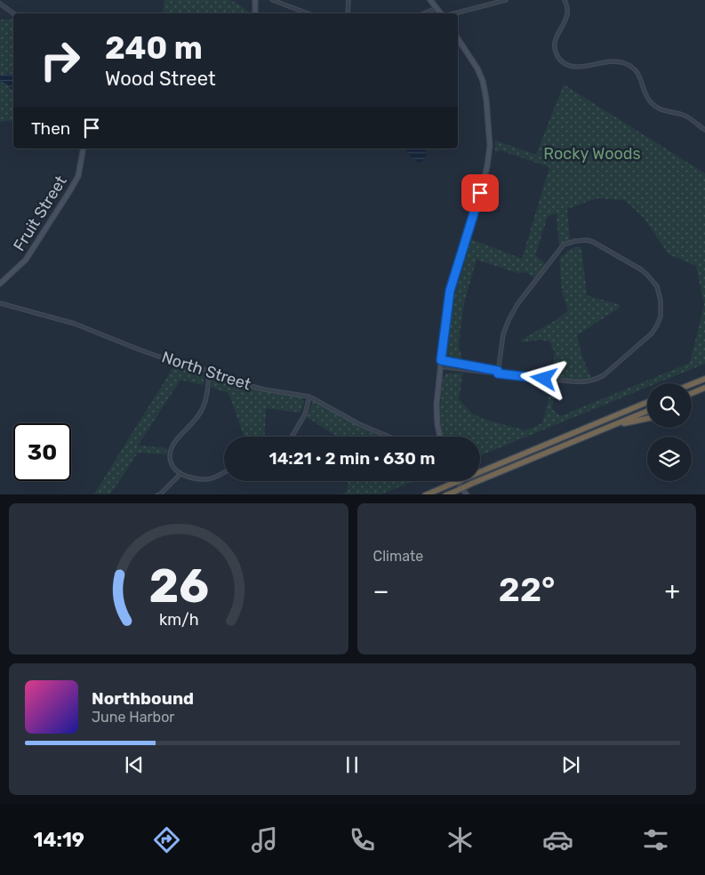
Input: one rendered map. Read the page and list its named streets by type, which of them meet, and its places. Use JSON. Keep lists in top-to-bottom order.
{
  "streets": {
    "main road": ["Fruit Street"],
    "street": ["North Street"]
  },
  "parks": ["Rocky Woods"],
  "page": {
    "turn": ["240 m", "Wood Street"],
    "then": "Then",
    "limit": "30",
    "trip": "14:21 · 2 min · 630 m",
    "tile": "Climate",
    "heat": ["−", "22°", "+"],
    "song": ["Northbound", "June Harbor"],
    "tabs": "14:19",
    "gauge": ["26", "km/h"]
  }
}
